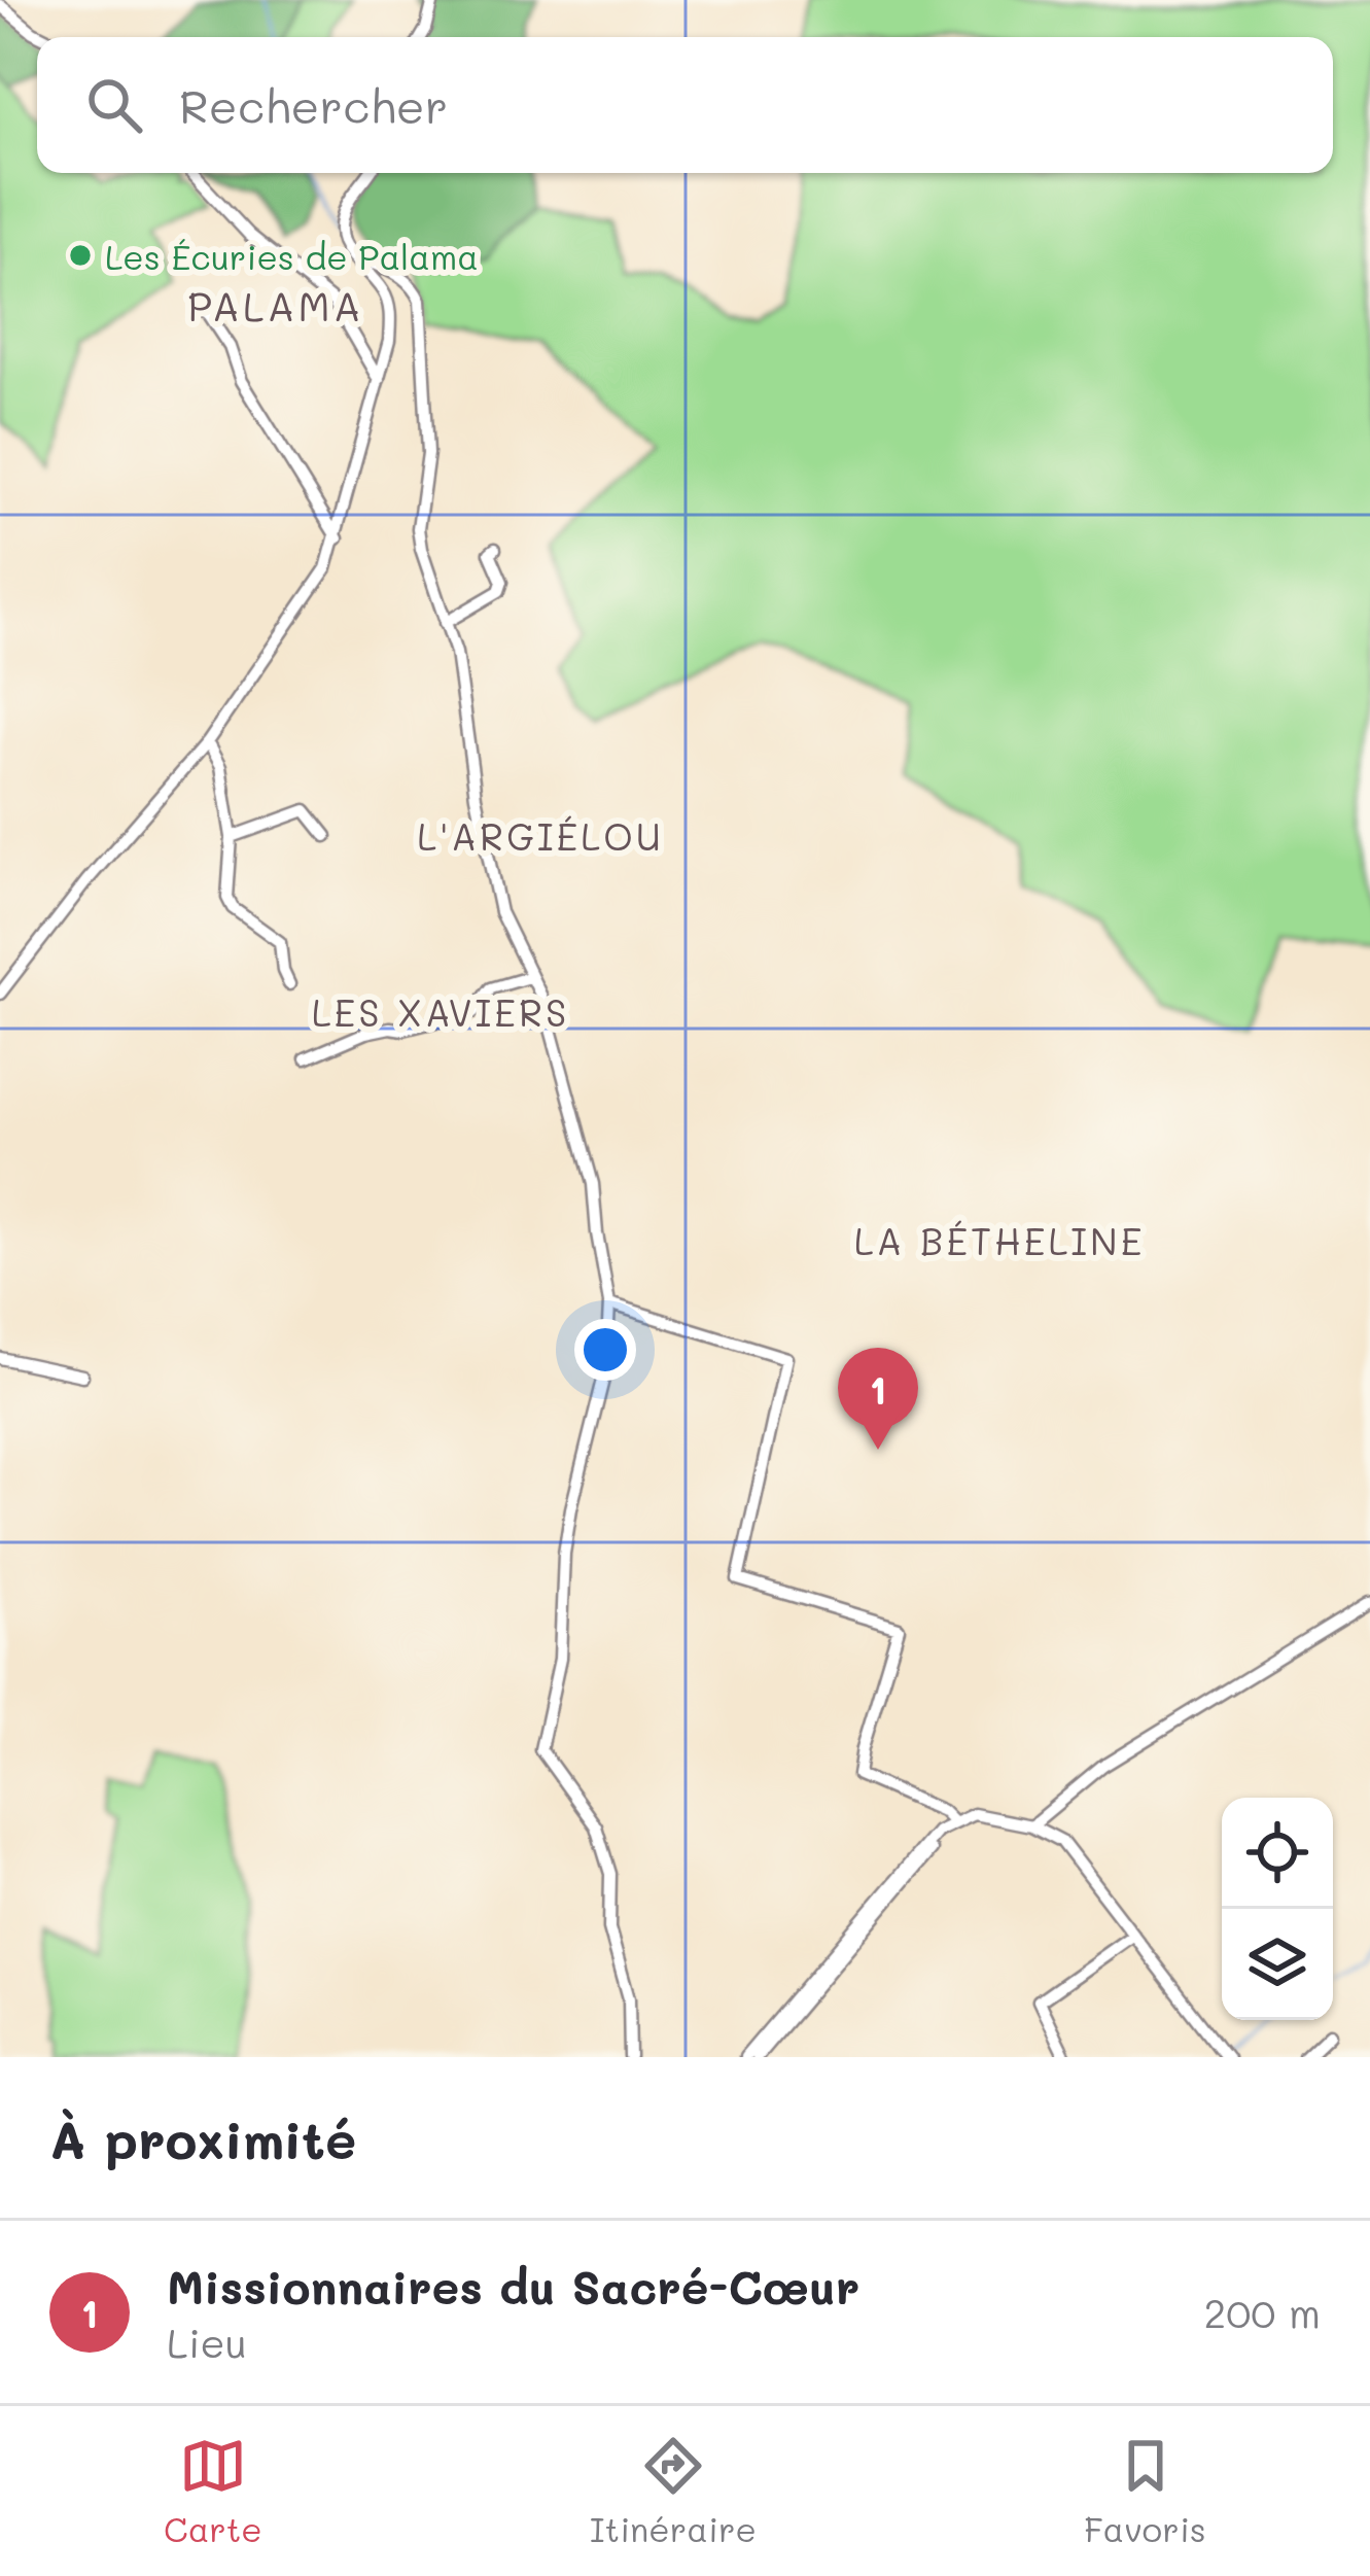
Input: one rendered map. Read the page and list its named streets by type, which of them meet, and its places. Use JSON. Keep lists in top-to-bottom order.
{
  "districts": [
    "PALAMA",
    "L'ARGIÉLOU",
    "LES XAVIERS",
    "LA BÉTHELINE"
  ],
  "places": ["Les Écuries de Palama"],
  "page": {
    "search": "Rechercher",
    "pins": "1",
    "heading": "À proximité",
    "list": [
      {
        "mark": "1",
        "name": "Missionnaires du Sacré-Cœur",
        "note": "Lieu",
        "value": "200 m"
      }
    ],
    "nav": ["Carte", "Itinéraire", "Favoris"]
  }
}
